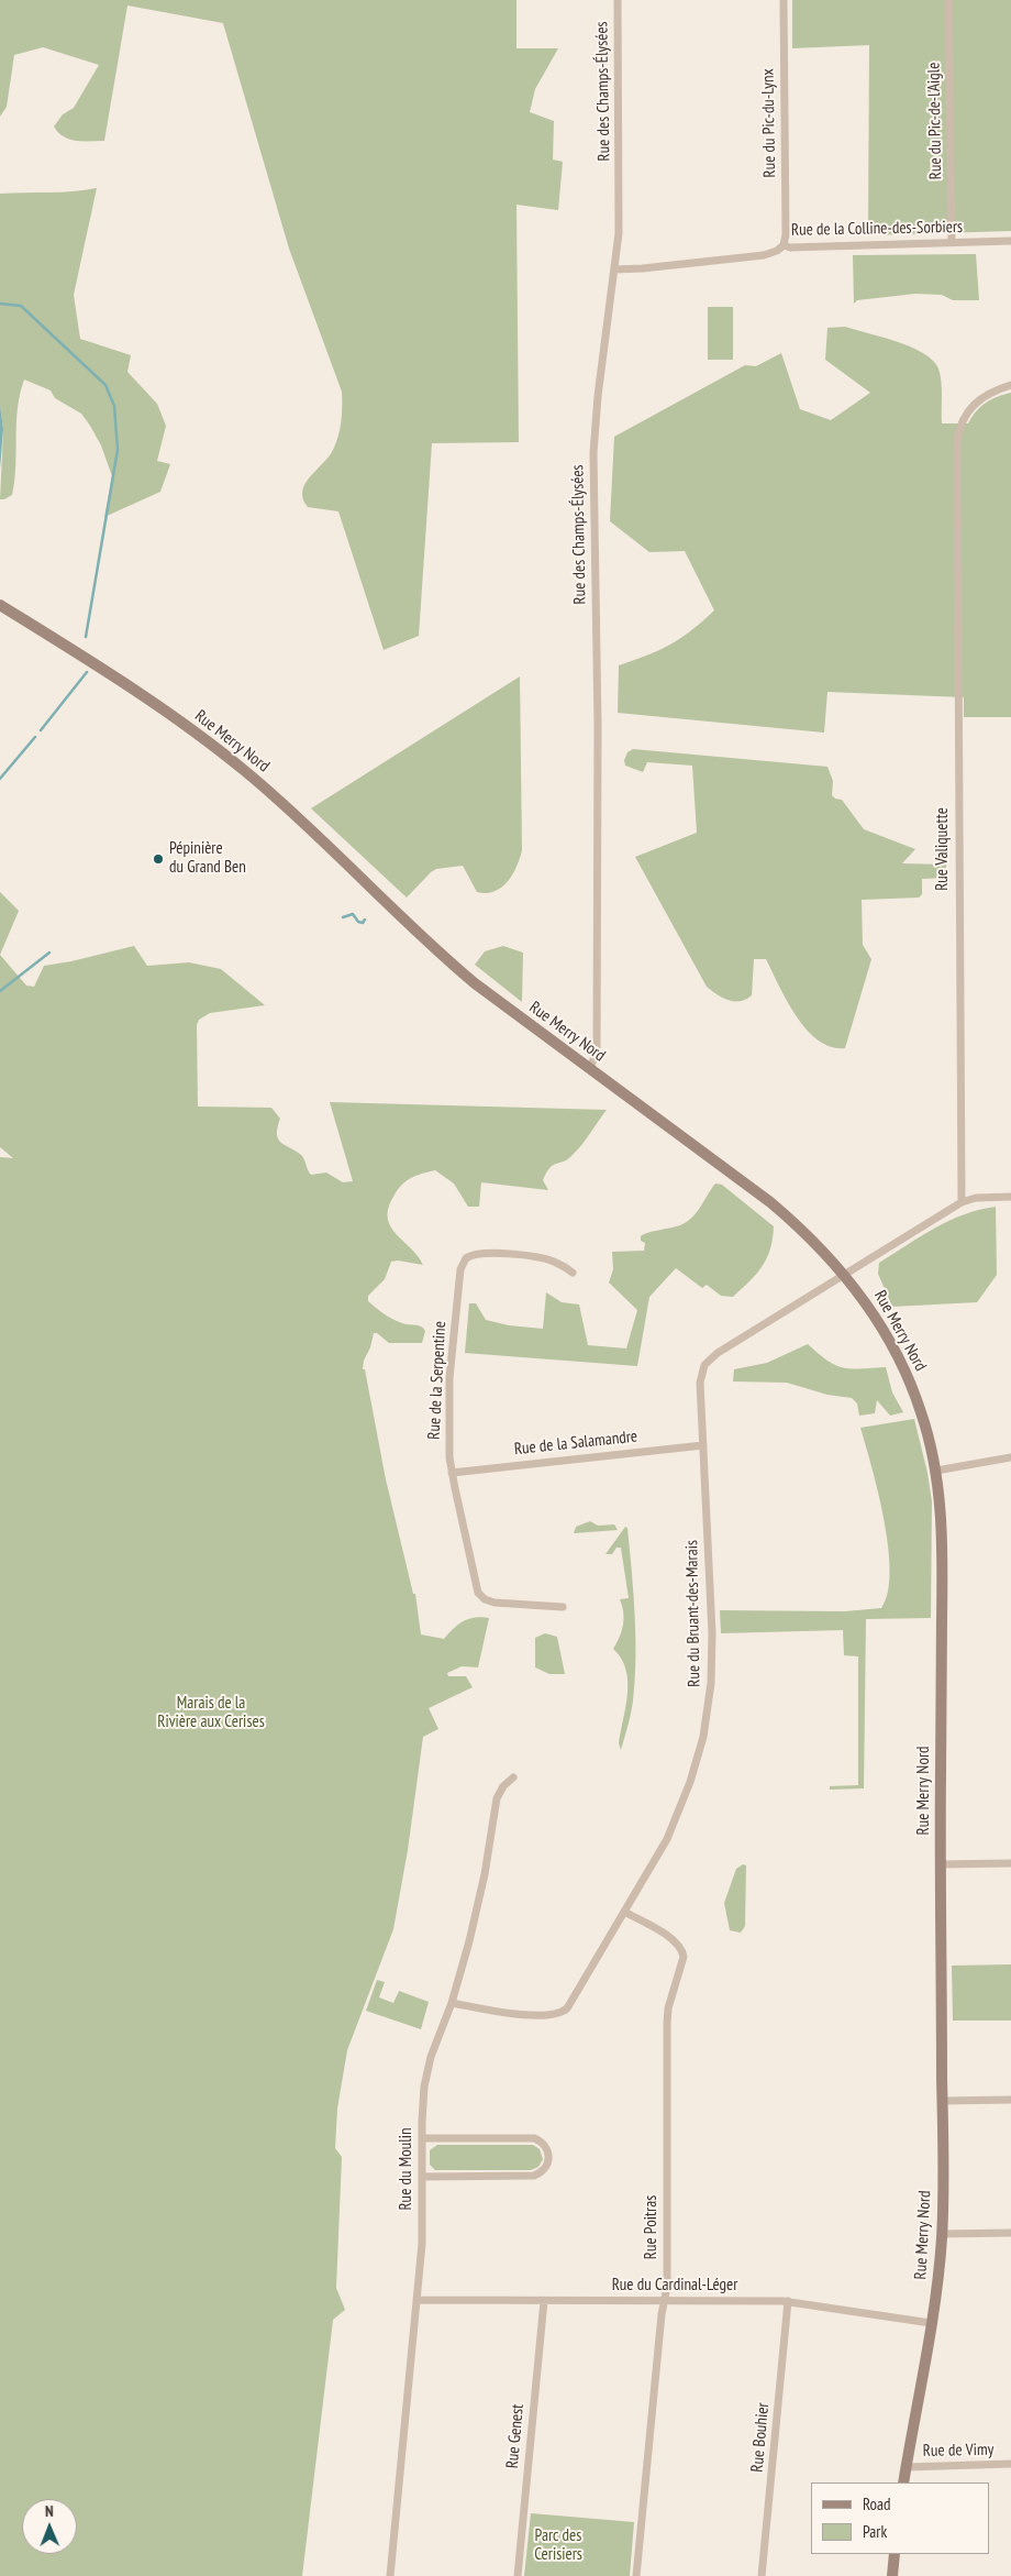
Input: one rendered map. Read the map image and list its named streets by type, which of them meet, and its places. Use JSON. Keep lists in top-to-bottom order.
{
  "streets": {
    "main road": ["Rue Merry Nord"],
    "street": [
      "Rue des Champs-Élysées",
      "Rue du Pic-de-l'Aigle",
      "Rue du Pic-du-Lynx",
      "Rue de la Colline-des-Sorbiers",
      "Rue Valiquette",
      "Rue de la Serpentine",
      "Rue de la Salamandre",
      "Rue du Bruant-des-Marais",
      "Rue du Moulin",
      "Rue Poitras",
      "Rue du Cardinal-Léger",
      "Rue Genest",
      "Rue Bouhier",
      "Rue de Vimy"
    ]
  },
  "crossings": [
    ["Rue des Champs-Élysées", "Rue de la Colline-des-Sorbiers"],
    ["Rue des Champs-Élysées", "Rue Merry Nord"],
    ["Rue du Pic-de-l'Aigle", "Rue de la Colline-des-Sorbiers"],
    ["Rue du Pic-du-Lynx", "Rue de la Colline-des-Sorbiers"],
    ["Rue Merry Nord", "Rue du Bruant-des-Marais"],
    ["Rue Merry Nord", "Rue du Cardinal-Léger"],
    ["Rue Merry Nord", "Rue de Vimy"],
    ["Rue de la Serpentine", "Rue de la Salamandre"],
    ["Rue de la Salamandre", "Rue du Bruant-des-Marais"],
    ["Rue du Bruant-des-Marais", "Rue du Moulin"],
    ["Rue du Bruant-des-Marais", "Rue Poitras"],
    ["Rue du Moulin", "Rue du Cardinal-Léger"],
    ["Rue Poitras", "Rue du Cardinal-Léger"],
    ["Rue du Cardinal-Léger", "Rue Genest"],
    ["Rue du Cardinal-Léger", "Rue Bouhier"]
  ],
  "parks": ["Marais de la Rivière aux Cerises", "Parc des Cerisiers"],
  "places": ["Pépinière du Grand Ben"],
  "legend": ["Road", "Park"],
  "north": "top"
}
